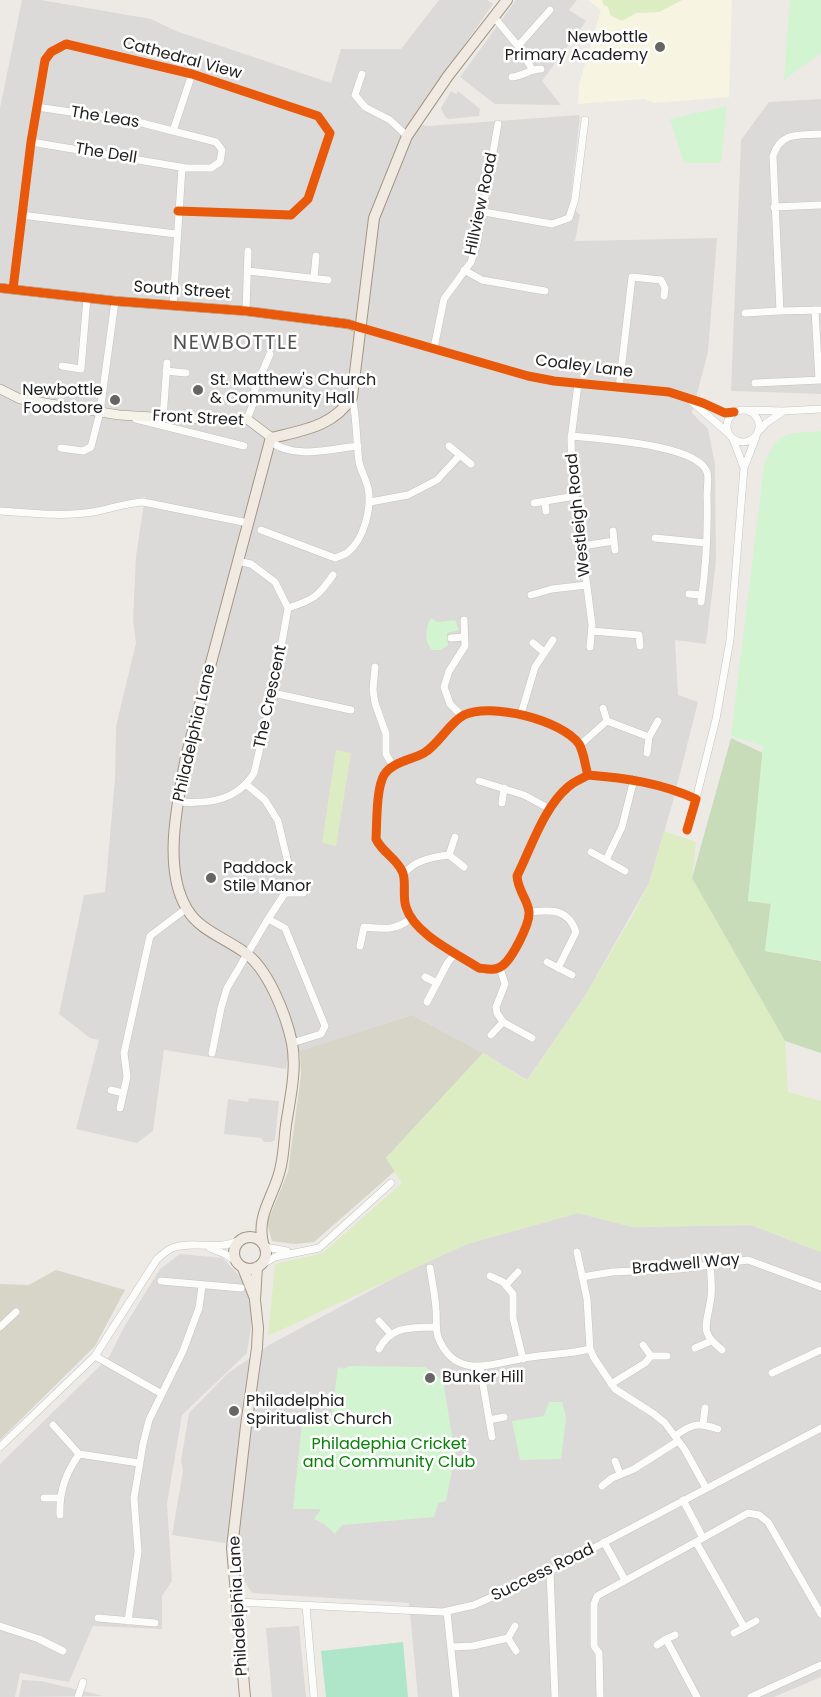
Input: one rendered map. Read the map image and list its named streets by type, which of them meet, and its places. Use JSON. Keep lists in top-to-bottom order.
{
  "streets": {
    "main road": ["Philadelphia Lane"],
    "street": [
      "Cathedral View",
      "The Leas",
      "The Dell",
      "Hillview Road",
      "South Street",
      "Coaley Lane",
      "Front Street",
      "Westleigh Road",
      "The Crescent",
      "Bradwell Way",
      "Success Road"
    ]
  },
  "crossings": [
    ["Cathedral View", "The Leas"],
    ["Cathedral View", "The Dell"],
    ["Cathedral View", "South Street"],
    ["The Leas", "The Dell"],
    ["Hillview Road", "Coaley Lane"],
    ["South Street", "Coaley Lane"],
    ["Coaley Lane", "Westleigh Road"],
    ["Front Street", "Philadelphia Lane"],
    ["Philadelphia Lane", "Success Road"]
  ],
  "districts": ["NEWBOTTLE"],
  "parks": ["Philadephia Cricket and Community Club"],
  "places": [
    "Newbottle Primary Academy",
    "St. Matthew's Church & Community Hall",
    "Newbottle Foodstore",
    "Paddock Stile Manor",
    "Bunker Hill",
    "Philadelphia Spiritualist Church"
  ]
}
